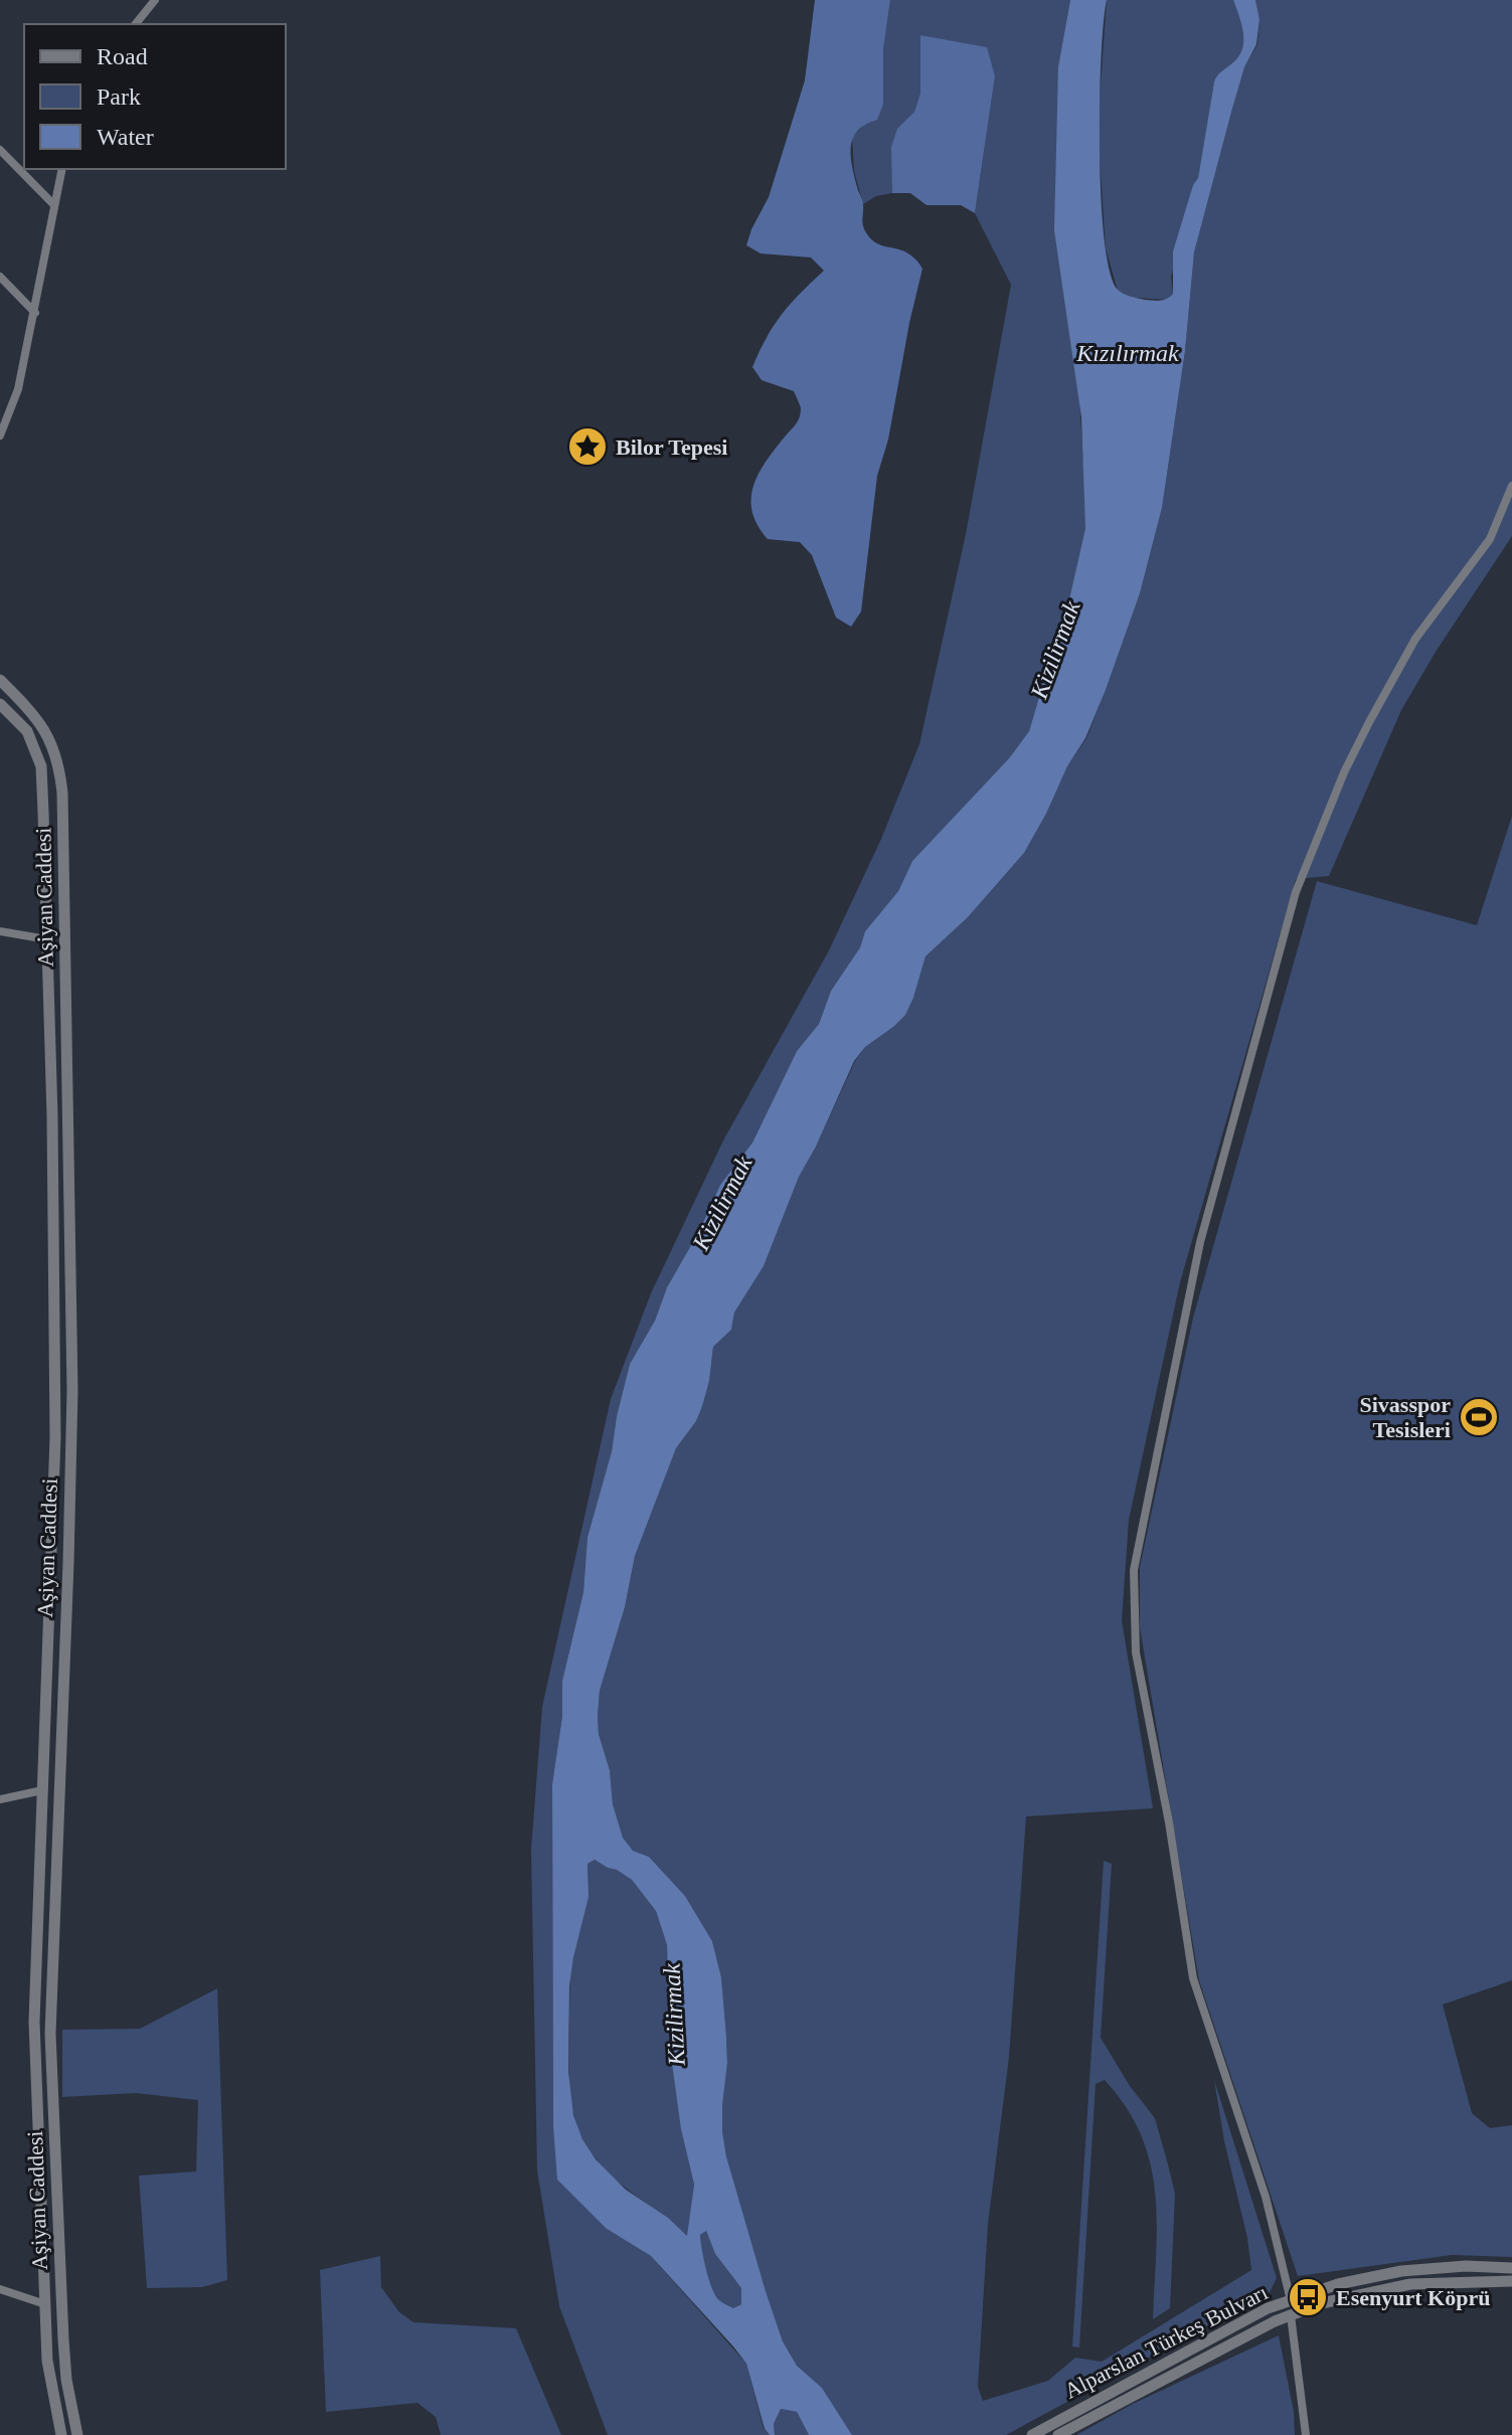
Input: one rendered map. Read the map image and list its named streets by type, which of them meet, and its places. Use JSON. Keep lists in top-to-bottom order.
{
  "streets": {
    "street": ["Aşiyan Caddesi", "Alparslan Türkeş Bulvarı"]
  },
  "water": ["Kızılırmak", "Kizilirmak"],
  "places": {
    "place": ["Bilor Tepesi"],
    "sports": ["Sivasspor Tesisleri"],
    "bus stop": ["Esenyurt Köprü"]
  },
  "legend": ["Road", "Park", "Water"]
}
